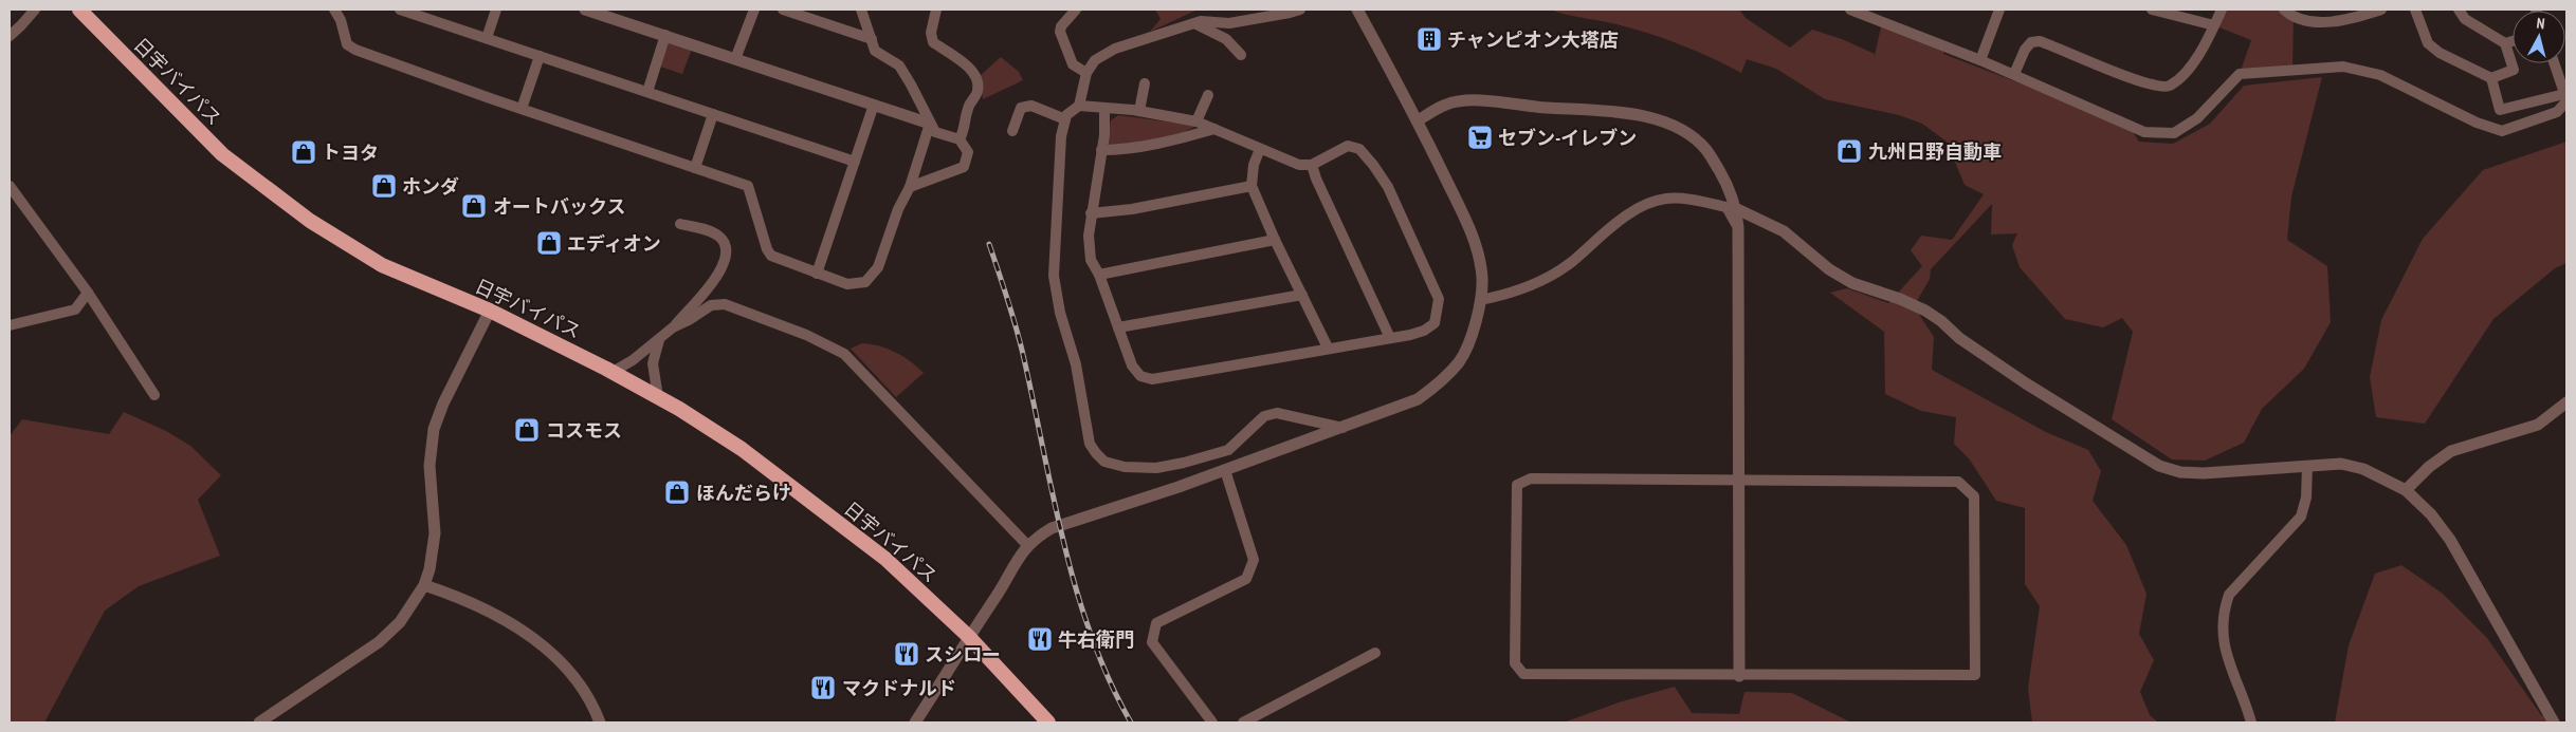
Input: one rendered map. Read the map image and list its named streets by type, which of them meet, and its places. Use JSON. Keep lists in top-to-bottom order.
{
  "streets": {
    "highway": ["日宇バイパス"]
  },
  "places": {
    "building": ["チャンピオン大塔店"],
    "supermarket": ["セブン-イレブン"],
    "shop": [
      "九州日野自動車",
      "トヨタ",
      "ホンダ",
      "オートバックス",
      "エディオン",
      "コスモス",
      "ほんだらけ"
    ],
    "restaurant": ["牛右衛門", "スシロー", "マクドナルド"]
  },
  "north": "top"
}
